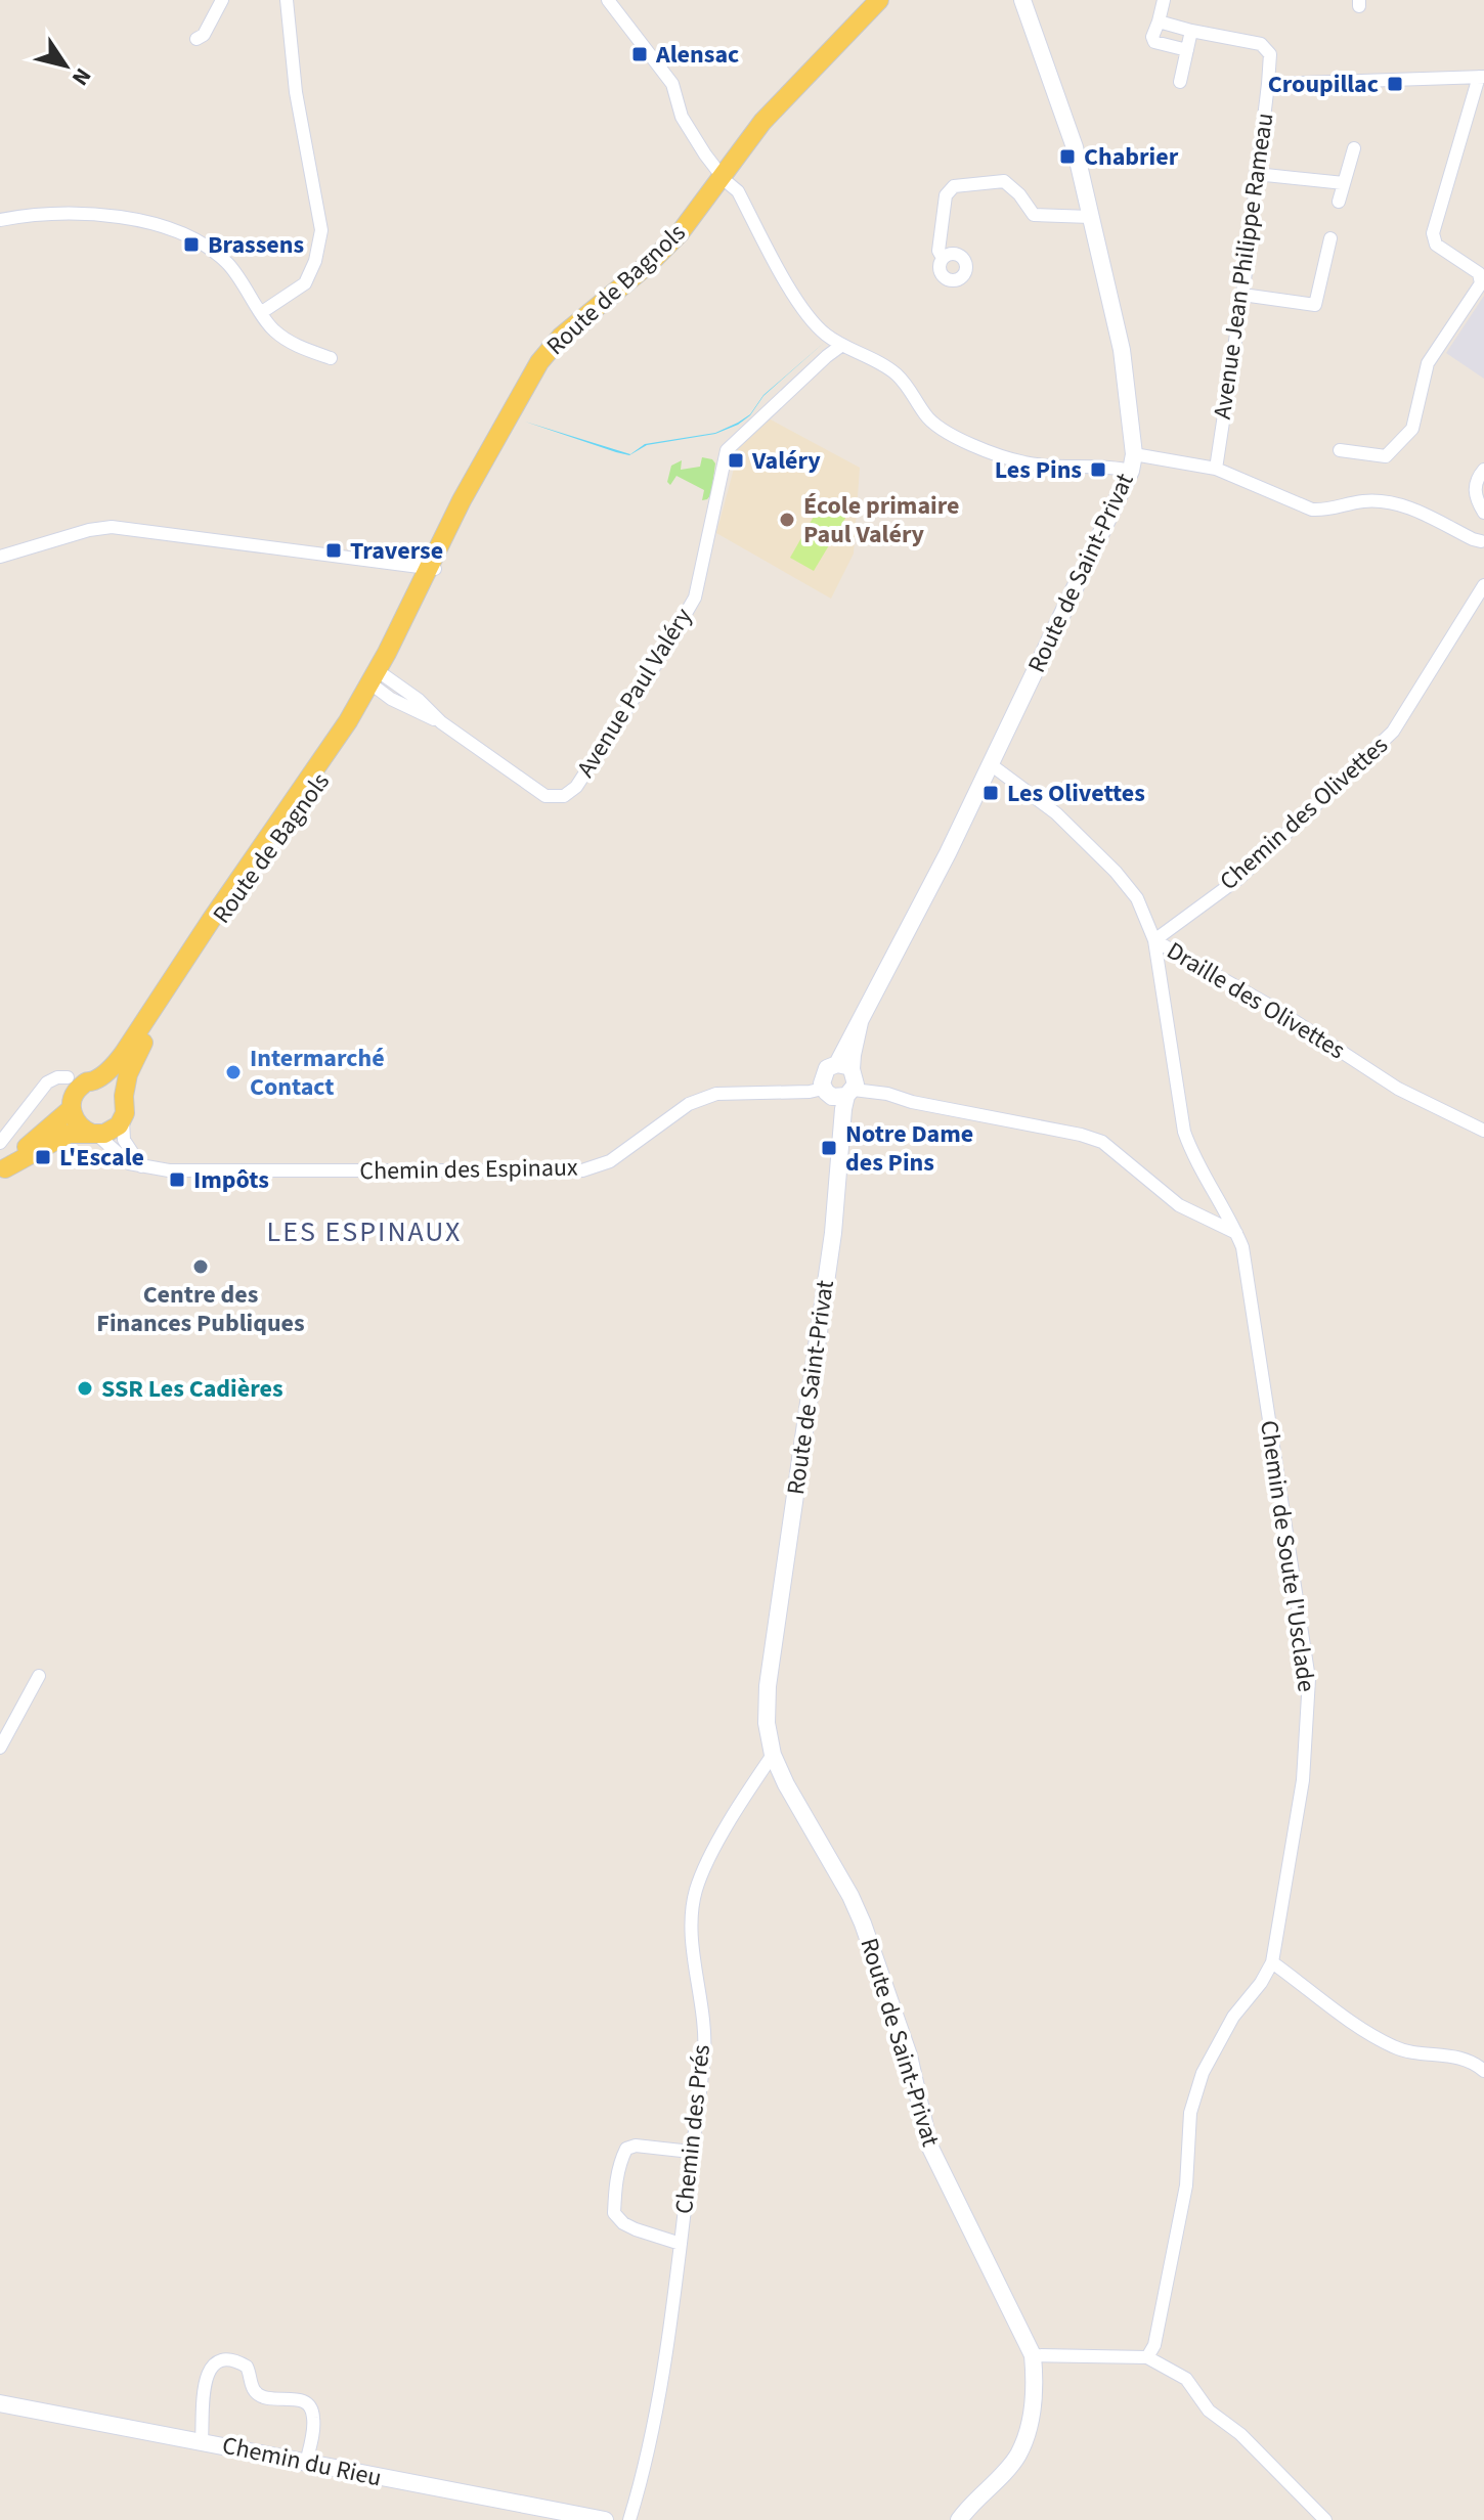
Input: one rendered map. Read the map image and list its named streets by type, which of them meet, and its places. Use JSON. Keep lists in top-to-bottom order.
{
  "streets": {
    "main road": ["Route de Bagnols"],
    "street": [
      "Avenue Jean Philippe Rameau",
      "Route de Saint-Privat",
      "Avenue Paul Valéry",
      "Chemin des Olivettes",
      "Draille des Olivettes",
      "Chemin des Espinaux",
      "Chemin de Soute l'Usclade",
      "Chemin des Prés",
      "Chemin du Rieu"
    ]
  },
  "crossings": [
    ["Route de Bagnols", "Avenue Paul Valéry"],
    ["Route de Saint-Privat", "Draille des Olivettes"],
    ["Route de Saint-Privat", "Chemin des Espinaux"],
    ["Route de Saint-Privat", "Chemin des Prés"],
    ["Chemin des Olivettes", "Draille des Olivettes"],
    ["Chemin des Olivettes", "Chemin de Soute l'Usclade"],
    ["Draille des Olivettes", "Chemin de Soute l'Usclade"]
  ],
  "districts": ["LES ESPINAUX"],
  "places": {
    "transit": [
      "Alensac",
      "Croupillac",
      "Chabrier",
      "Brassens",
      "Valéry",
      "Les Pins",
      "Traverse",
      "Les Olivettes",
      "Notre Dame des Pins",
      "L'Escale",
      "Impôts"
    ],
    "other": [
      "École primaire Paul Valéry",
      "Intermarché Contact",
      "Centre des Finances Publiques",
      "SSR Les Cadières"
    ]
  },
  "north": "bottom right"
}
